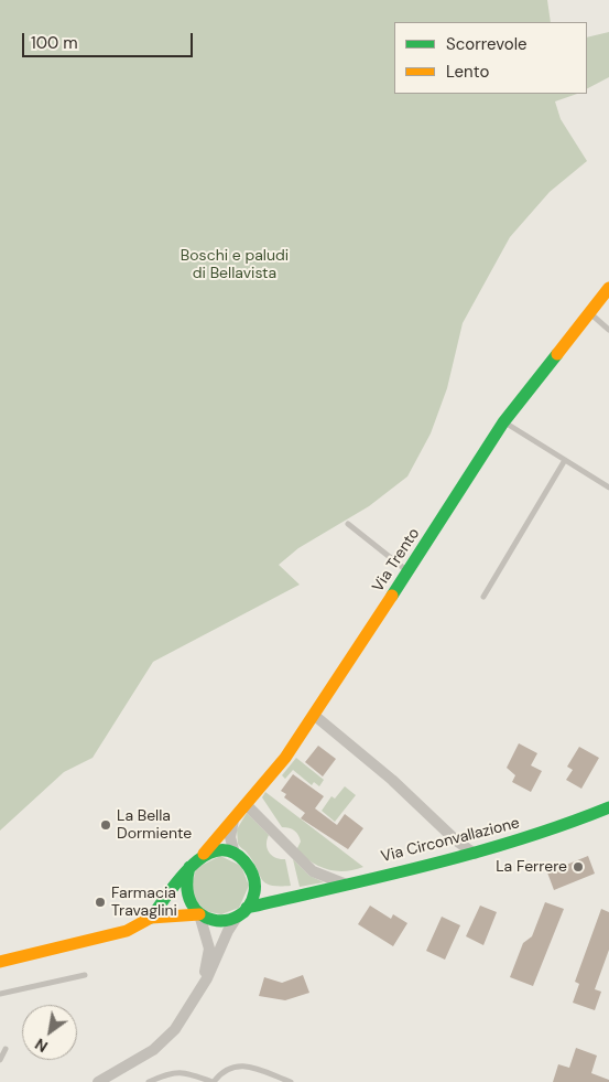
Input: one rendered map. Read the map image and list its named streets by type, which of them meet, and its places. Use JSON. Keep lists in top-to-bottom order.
{
  "streets": {
    "main road": ["Via Trento", "Via Circonvallazione"]
  },
  "crossings": [
    ["Via Trento", "Via Circonvallazione"]
  ],
  "parks": ["Boschi e paludi di Bellavista"],
  "places": ["La Bella Dormiente", "La Ferrere", "Farmacia Travaglini"],
  "legend": ["Scorrevole", "Lento"],
  "scale_bar": "100 m",
  "north": "bottom left"
}
